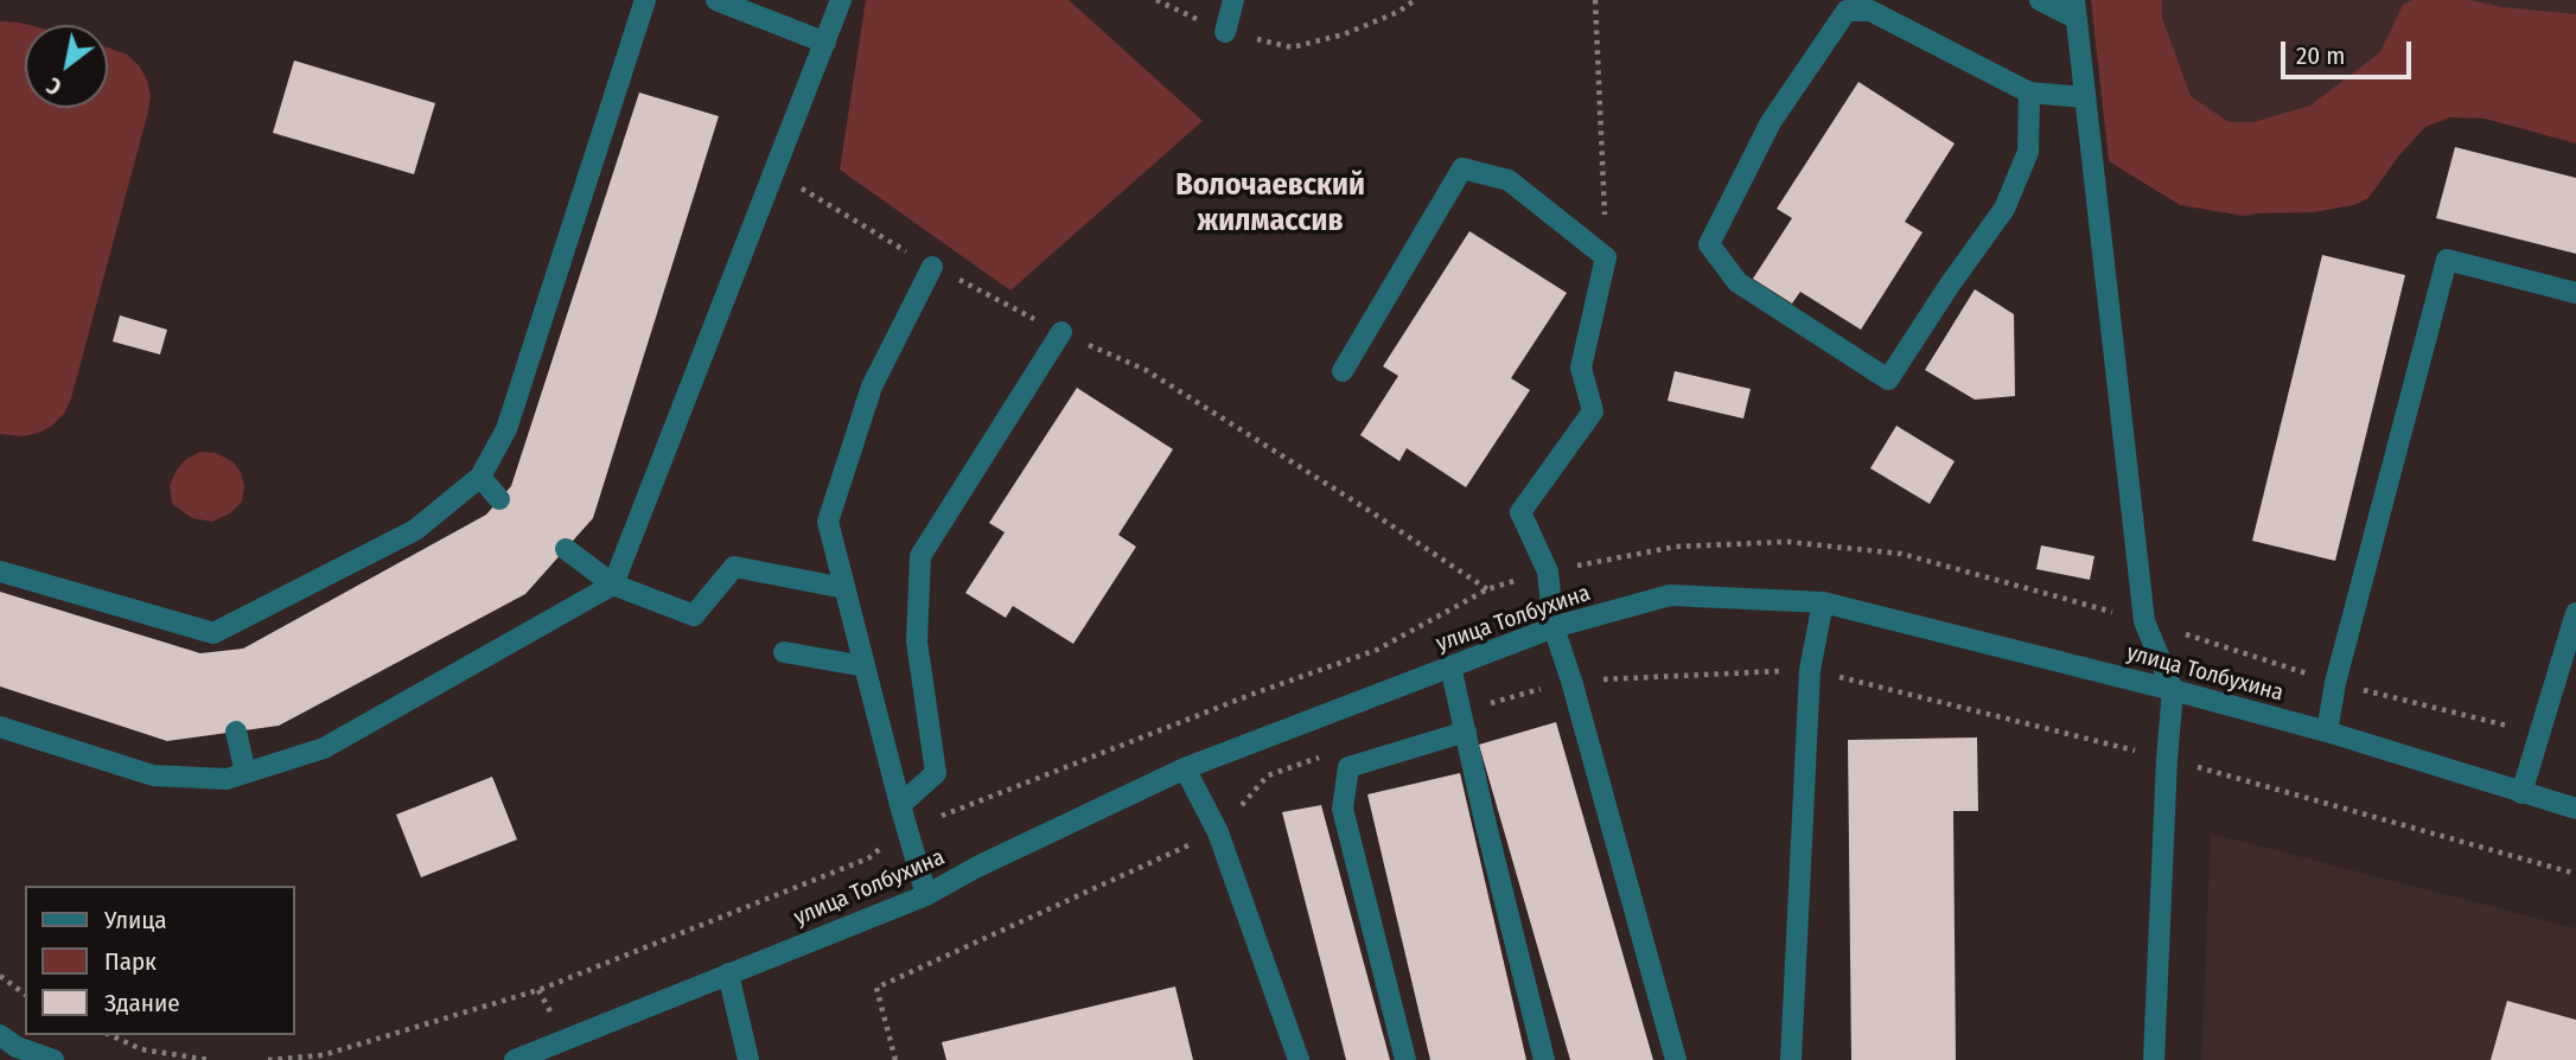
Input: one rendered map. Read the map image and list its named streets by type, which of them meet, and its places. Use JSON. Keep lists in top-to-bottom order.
{
  "streets": {
    "street": ["улица Толбухина"]
  },
  "districts": ["Волочаевский жилмассив"],
  "legend": ["Улица", "Парк", "Здание"],
  "scale_bar": "20 m",
  "north": "bottom left"
}
